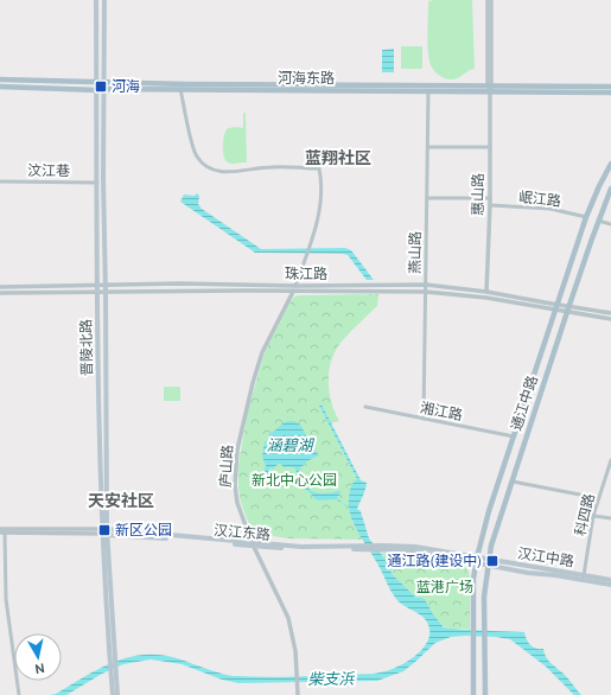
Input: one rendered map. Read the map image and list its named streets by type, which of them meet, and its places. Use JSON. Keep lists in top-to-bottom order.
{
  "streets": {
    "main road": [
      "河海东路",
      "晋陵北路",
      "通江中路",
      "汉江东路",
      "汉江中路"
    ],
    "street": [
      "汶江巷",
      "惠山路",
      "岷江路",
      "燕山路",
      "珠江路",
      "湘江路",
      "庐山路",
      "科四路"
    ]
  },
  "crossings": [
    ["河海东路", "惠山路"],
    ["河海东路", "燕山路"],
    ["河海东路", "晋陵北路"],
    ["汶江巷", "晋陵北路"],
    ["惠山路", "岷江路"],
    ["惠山路", "珠江路"],
    ["岷江路", "通江中路"],
    ["燕山路", "珠江路"],
    ["燕山路", "湘江路"],
    ["珠江路", "晋陵北路"],
    ["珠江路", "通江中路"],
    ["珠江路", "庐山路"],
    ["晋陵北路", "汉江东路"],
    ["通江中路", "湘江路"],
    ["通江中路", "汉江东路"],
    ["通江中路", "汉江中路"],
    ["庐山路", "汉江东路"],
    ["科四路", "汉江中路"],
    ["汉江东路", "汉江中路"]
  ],
  "districts": ["蓝翔社区", "天安社区"],
  "water": ["涵碧湖", "柴支浜"],
  "parks": ["新北中心公园", "蓝港广场"],
  "places": {
    "transit": ["河海", "新区公园", "通江路(建设中)"]
  },
  "north": "bottom"
}
